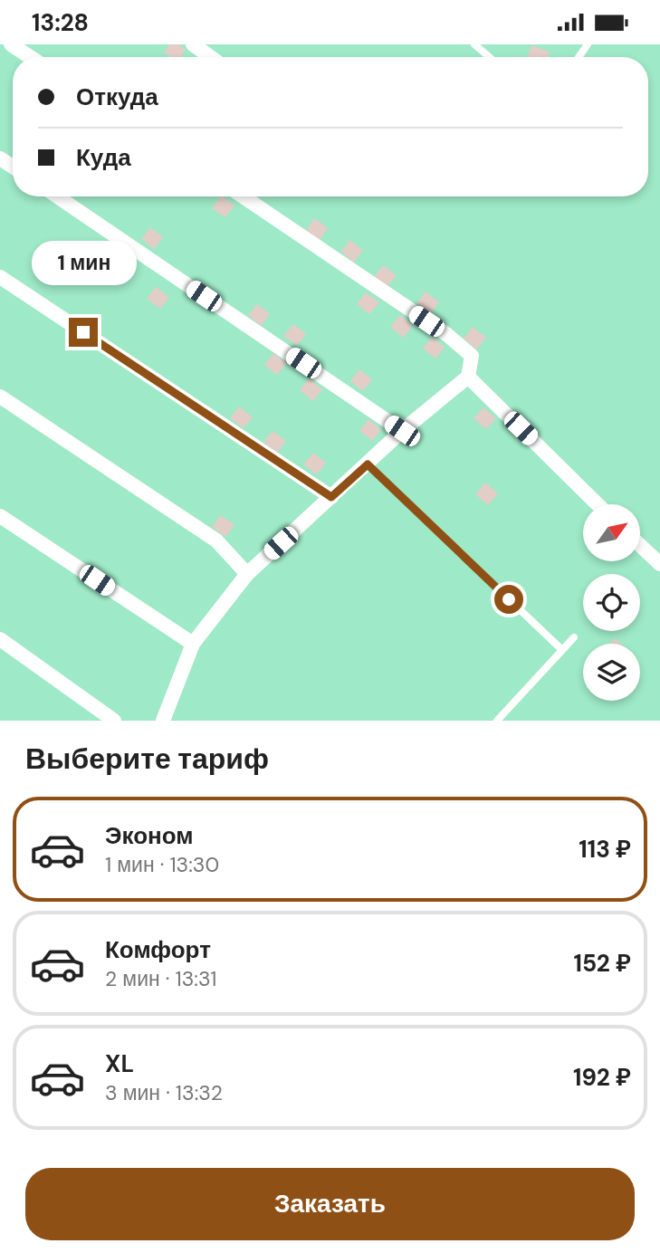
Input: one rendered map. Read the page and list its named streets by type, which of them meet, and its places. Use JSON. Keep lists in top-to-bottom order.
{
  "north": "top right",
  "page": {
    "status": "13:28",
    "banner": ["Откуда", "Куда"],
    "bubble": "1 мин",
    "heading": "Выберите тариф",
    "list": [
      {
        "name": "Эконом",
        "note": "1 мин · 13:30",
        "value": "113 ₽"
      },
      {
        "name": "Комфорт",
        "note": "2 мин · 13:31",
        "value": "152 ₽"
      },
      {
        "name": "XL",
        "note": "3 мин · 13:32",
        "value": "192 ₽"
      }
    ],
    "buttons": "Заказать"
  }
}
